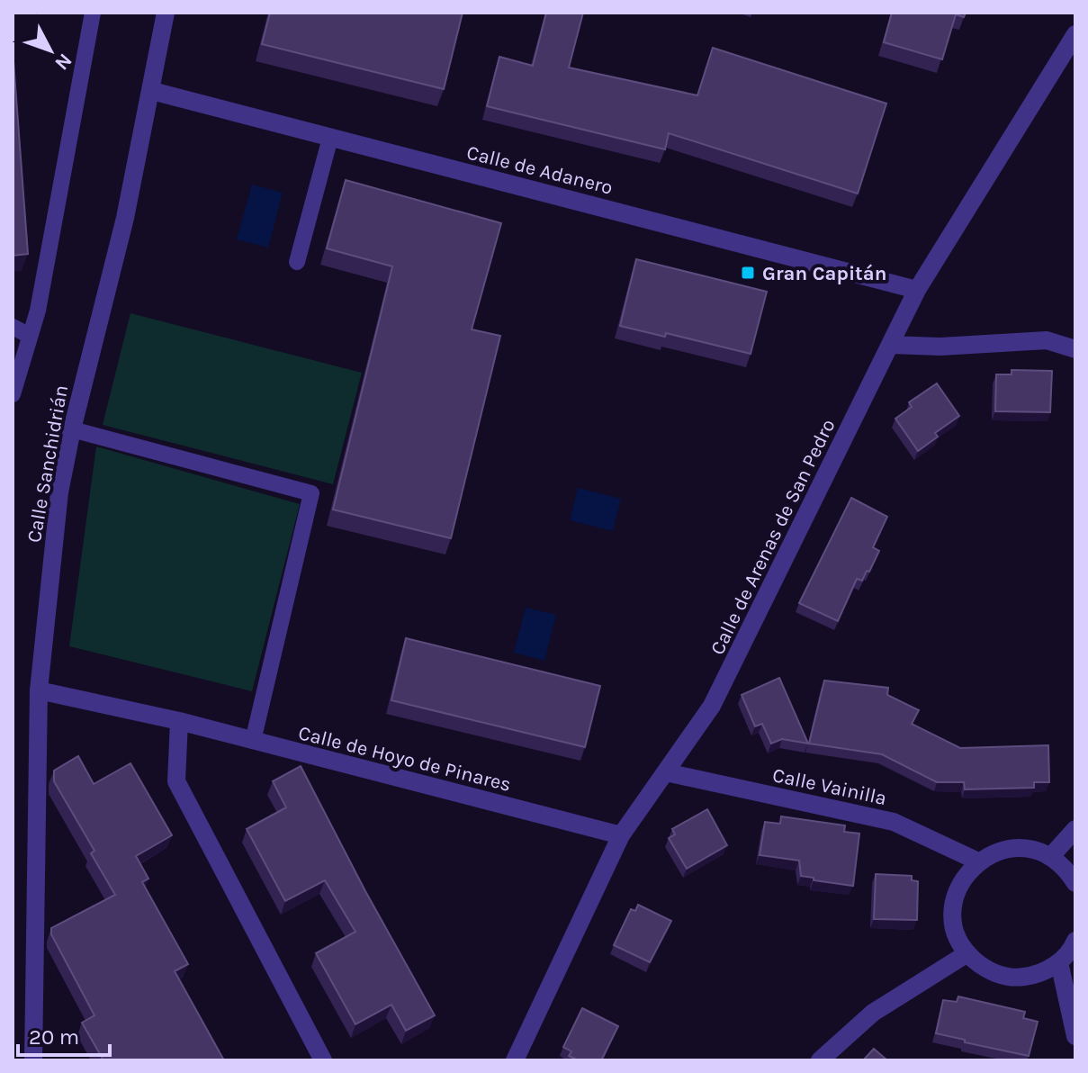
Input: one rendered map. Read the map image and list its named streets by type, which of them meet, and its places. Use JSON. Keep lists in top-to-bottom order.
{
  "streets": {
    "street": [
      "Calle de Adanero",
      "Calle Sanchidrián",
      "Calle de Arenas de San Pedro",
      "Calle de Hoyo de Pinares",
      "Calle Vainilla"
    ]
  },
  "crossings": [
    ["Calle de Adanero", "Calle Sanchidrián"],
    ["Calle de Adanero", "Calle de Arenas de San Pedro"],
    ["Calle Sanchidrián", "Calle de Hoyo de Pinares"],
    ["Calle de Arenas de San Pedro", "Calle de Hoyo de Pinares"],
    ["Calle de Arenas de San Pedro", "Calle Vainilla"]
  ],
  "places": {
    "transit": ["Gran Capitán"]
  },
  "scale_bar": "20 m",
  "north": "bottom right"
}
